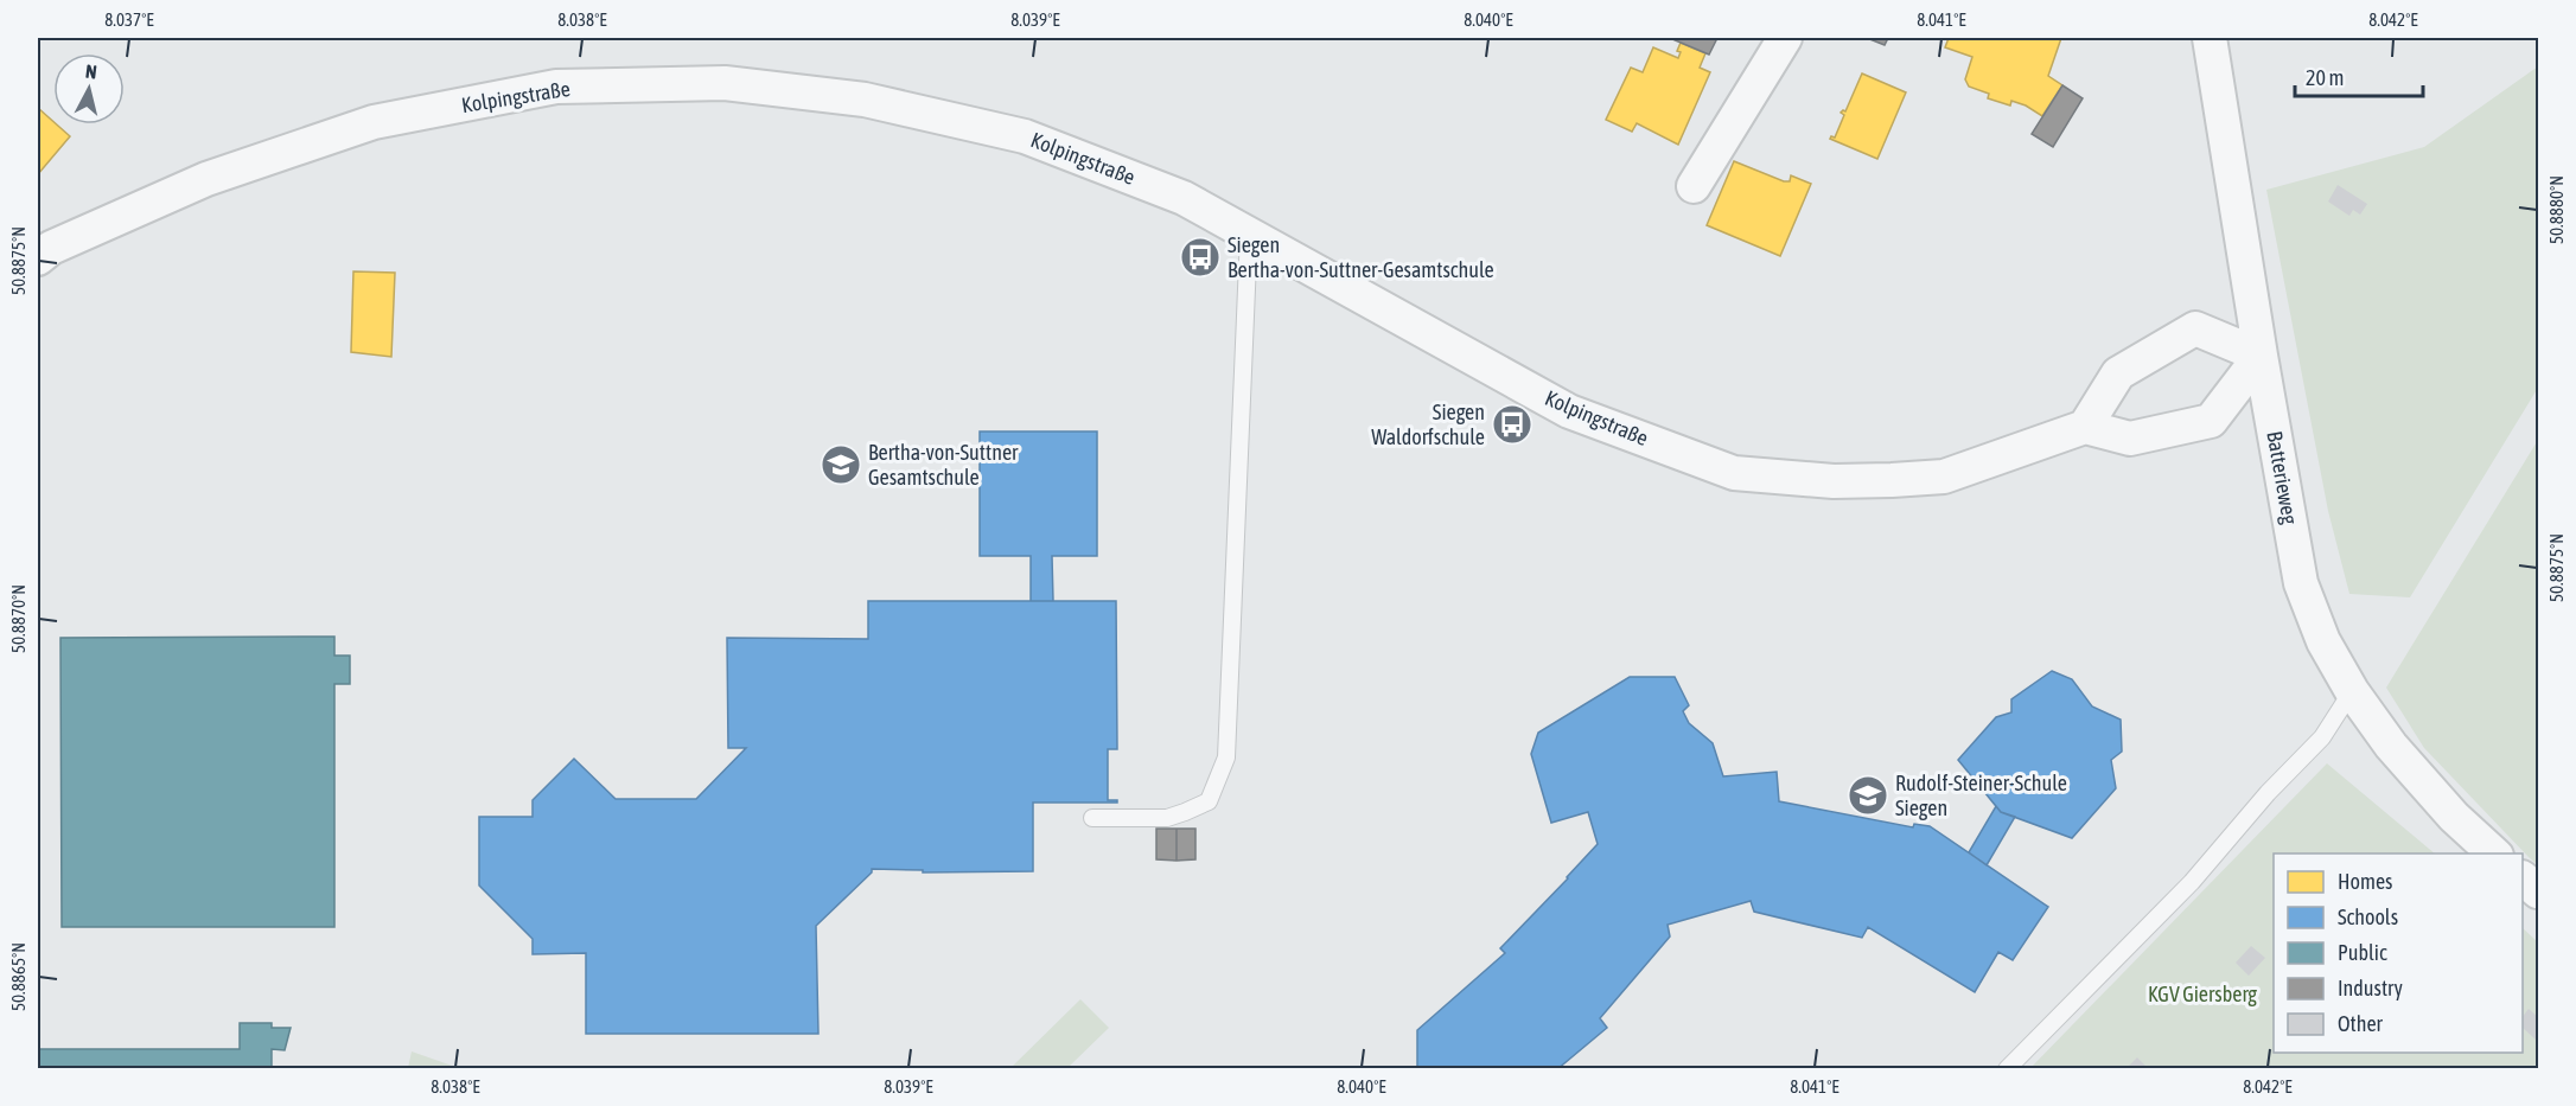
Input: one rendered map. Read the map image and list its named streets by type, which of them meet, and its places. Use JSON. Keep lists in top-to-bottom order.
{
  "streets": {
    "street": ["Kolpingstraße", "Batterieweg"]
  },
  "parks": ["KGV Giersberg"],
  "places": {
    "bus stop": ["Siegen Bertha-von-Suttner-Gesamtschule", "Siegen Waldorfschule"],
    "school or university": ["Bertha-von-Suttner Gesamtschule", "Rudolf-Steiner-Schule Siegen"]
  },
  "legend": [
    "Homes",
    "Schools",
    "Public",
    "Industry",
    "Other"
  ],
  "scale_bar": "20 m",
  "north": "top",
  "coordinates": [
    "8.037°E",
    "8.038°E",
    "8.039°E",
    "8.040°E",
    "8.041°E",
    "8.042°E",
    "50.8880°N",
    "50.8875°N",
    "50.8870°N",
    "50.8865°N"
  ]
}
